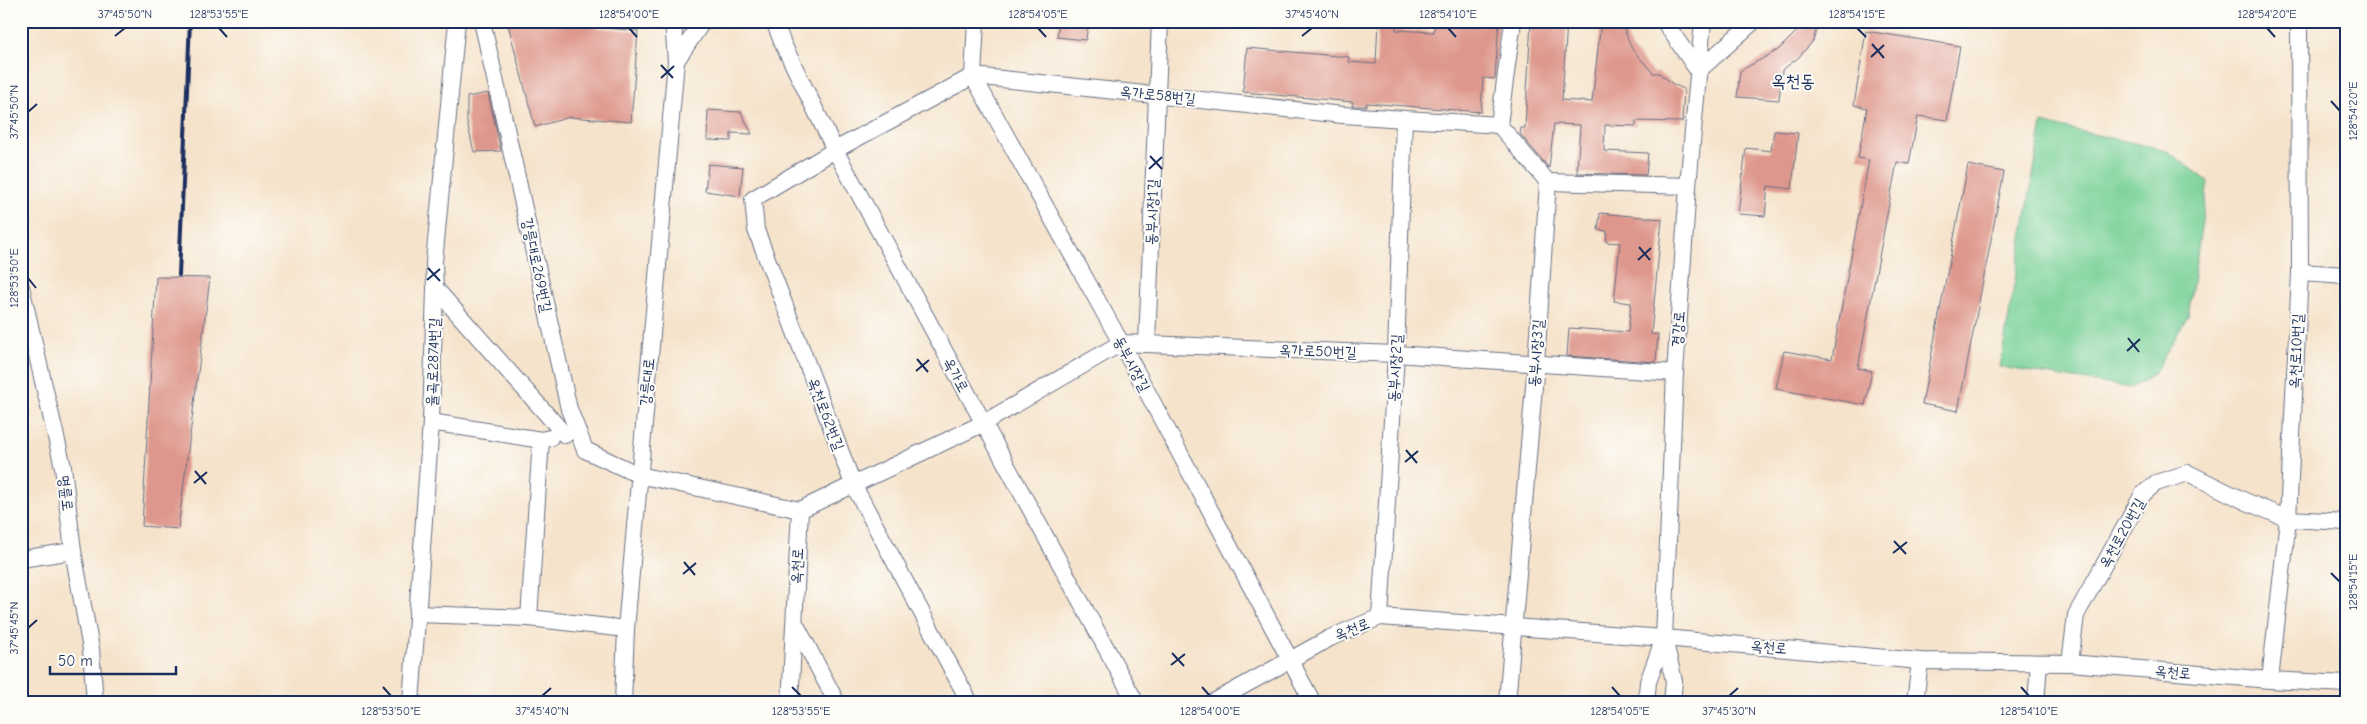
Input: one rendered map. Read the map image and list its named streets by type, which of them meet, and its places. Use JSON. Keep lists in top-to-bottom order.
{
  "streets": {
    "street": [
      "옥가로58번길",
      "동부시장1길",
      "강릉대로269번길",
      "경강로",
      "옥가로50번길",
      "옥천로10번길",
      "동부시장3길",
      "율곡로2874번길",
      "동부시장길",
      "동부시장2길",
      "옥가로",
      "강릉대로",
      "옥천로62번길",
      "명륜로",
      "옥천로20번길",
      "옥천로"
    ]
  },
  "crossings": [
    ["옥가로58번길", "동부시장1길"],
    ["옥가로58번길", "동부시장길"],
    ["옥가로58번길", "동부시장2길"],
    ["동부시장1길", "옥가로50번길"],
    ["경강로", "옥가로50번길"],
    ["경강로", "옥천로"],
    ["옥가로50번길", "동부시장3길"],
    ["옥가로50번길", "동부시장길"],
    ["옥가로50번길", "동부시장2길"],
    ["옥천로10번길", "옥천로20번길"],
    ["옥천로10번길", "옥천로"],
    ["동부시장3길", "옥천로"],
    ["동부시장길", "옥천로"],
    ["동부시장2길", "옥천로"],
    ["옥가로", "옥천로62번길"],
    ["옥천로20번길", "옥천로"]
  ],
  "districts": ["옥천동"],
  "scale_bar": "50 m",
  "coordinates": [
    "37°45'50\"N",
    "128°53'55\"E",
    "128°54'00\"E",
    "128°54'05\"E",
    "37°45'40\"N",
    "128°54'10\"E",
    "128°54'15\"E",
    "128°54'20\"E",
    "128°53'50\"E",
    "37°45'45\"N",
    "37°45'30\"N"
  ]
}
